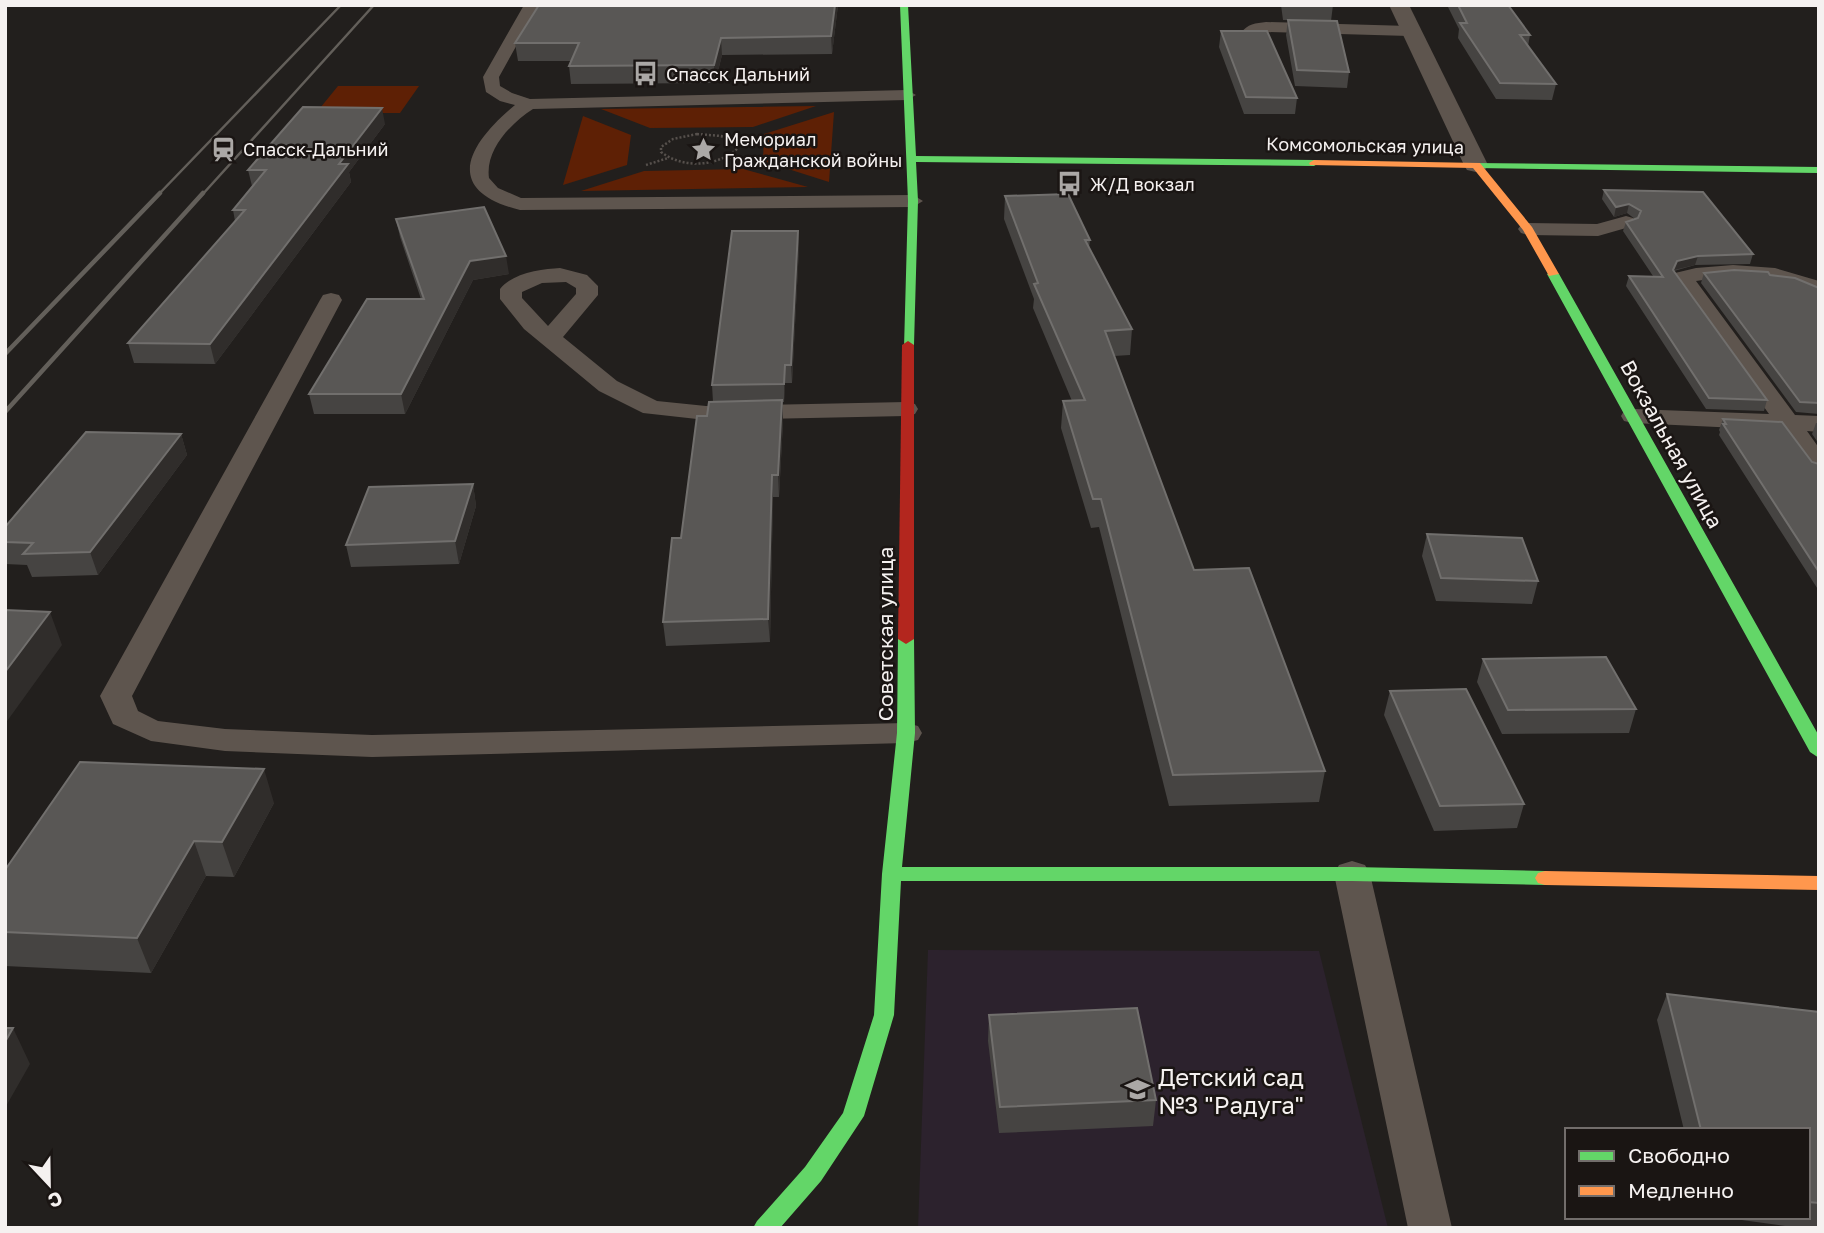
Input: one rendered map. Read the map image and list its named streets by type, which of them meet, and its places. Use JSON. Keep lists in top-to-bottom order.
{
  "streets": {
    "main road": ["Комсомольская улица", "Вокзальная улица", "Советская улица"]
  },
  "crossings": [
    ["Комсомольская улица", "Вокзальная улица"],
    ["Комсомольская улица", "Советская улица"]
  ],
  "places": {
    "bus stop": ["Спасск Дальний", "Ж/Д вокзал"],
    "station": ["Спасск-Дальний"],
    "place": ["Мемориал Гражданской войны"],
    "school or university": ["Детский сад №3 \"Радуга\""]
  },
  "legend": ["Свободно", "Медленно"],
  "north": "bottom"
}
